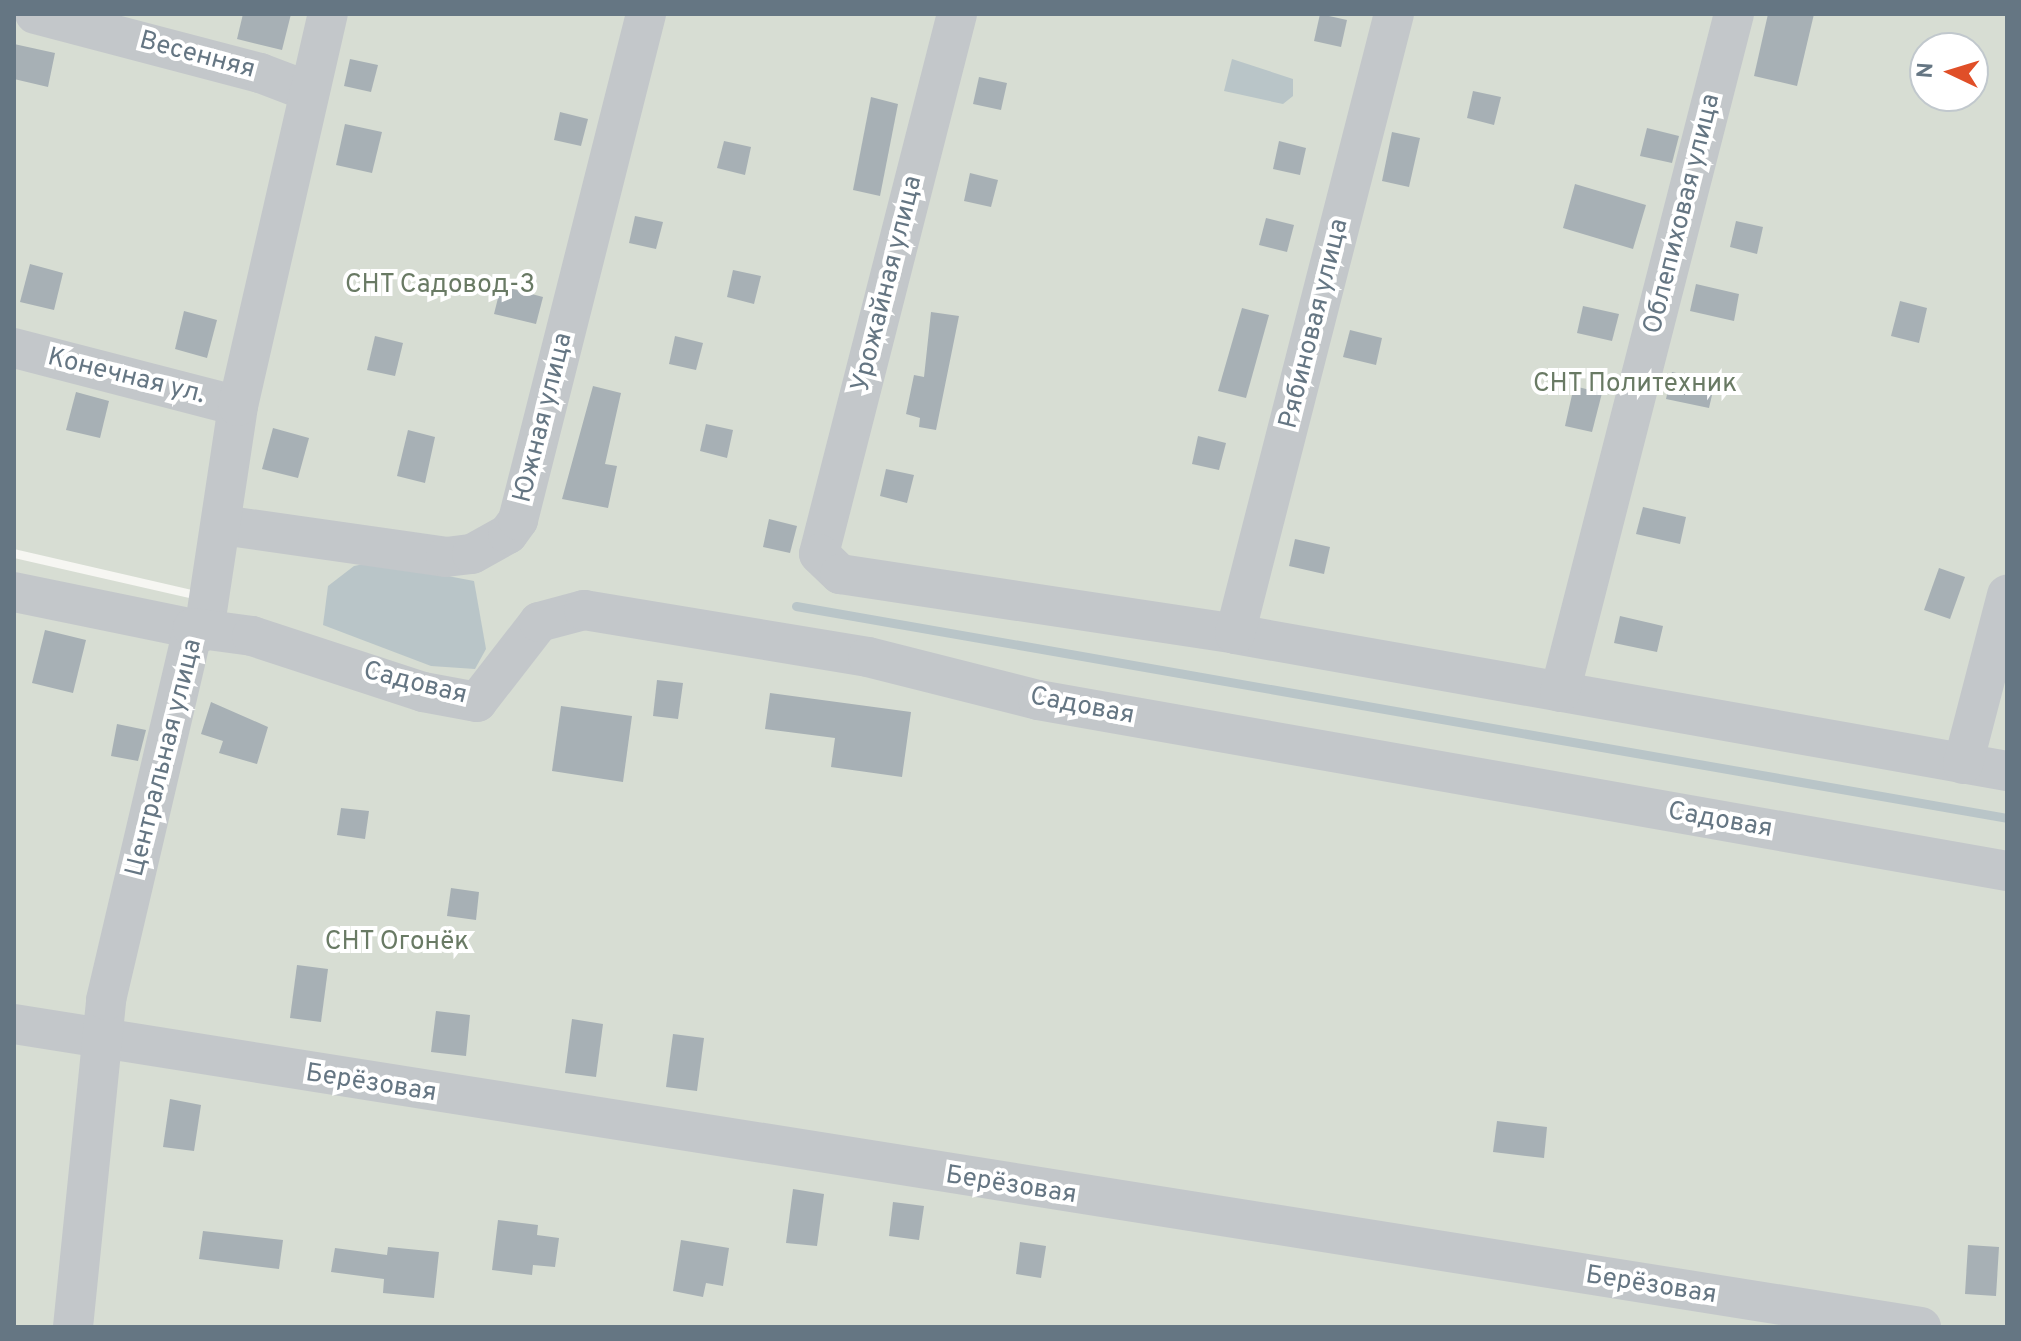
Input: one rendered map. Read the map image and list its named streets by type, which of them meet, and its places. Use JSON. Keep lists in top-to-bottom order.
{
  "streets": {
    "street": [
      "Весенняя",
      "Облепиховая улица",
      "Урожайная улица",
      "Рябиновая улица",
      "Конечная ул.",
      "Южная улица",
      "Садовая",
      "Центральная улица",
      "Берёзовая"
    ]
  },
  "crossings": [
    ["Весенняя", "Центральная улица"],
    ["Урожайная улица", "Рябиновая улица"],
    ["Конечная ул.", "Центральная улица"],
    ["Южная улица", "Центральная улица"],
    ["Садовая", "Центральная улица"],
    ["Центральная улица", "Берёзовая"]
  ],
  "parks": ["СНТ Садовод-3", "СНТ Политехник", "СНТ Огонёк"],
  "north": "left"
}
